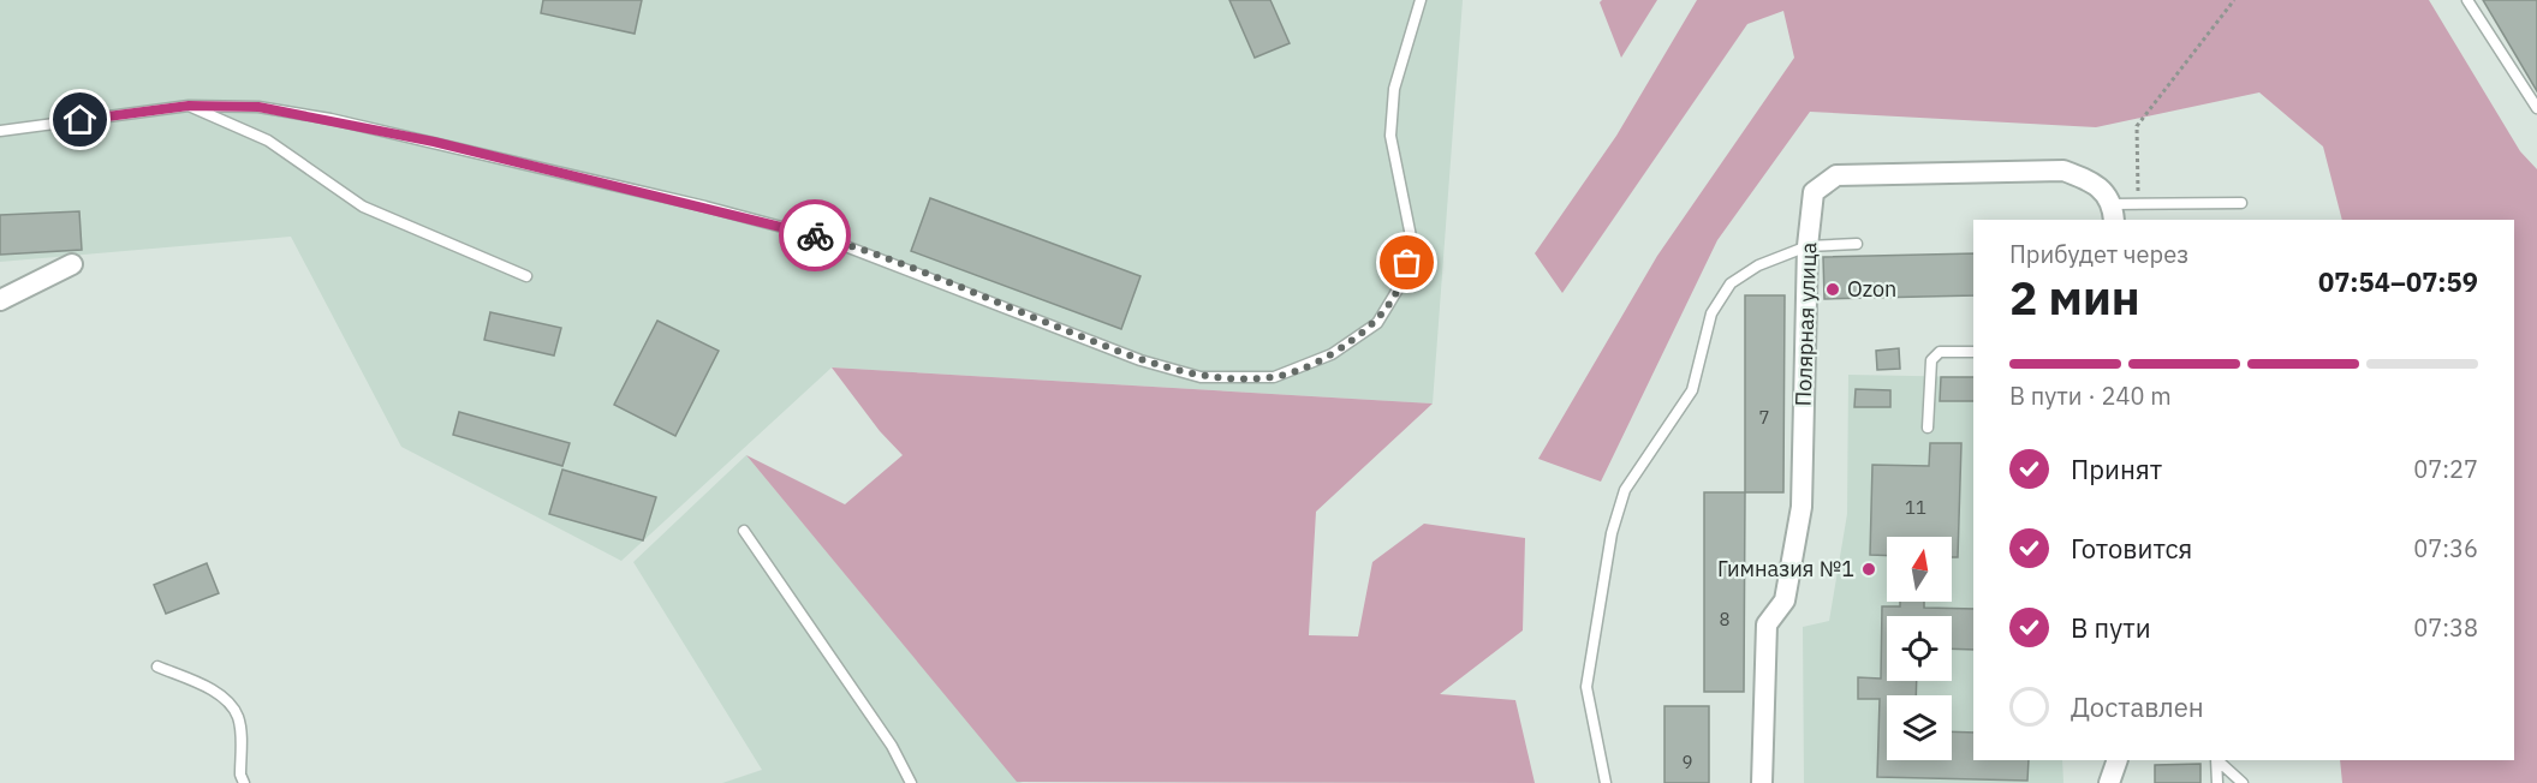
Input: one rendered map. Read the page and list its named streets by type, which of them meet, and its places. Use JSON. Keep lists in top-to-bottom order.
{
  "streets": {
    "street": ["Полярная улица"]
  },
  "places": ["Ozon", "Гимназия №1"],
  "house_numbers": [
    "7",
    "11",
    "8",
    "9"
  ],
  "north": "top",
  "page": {
    "heading": ["2 мин", "Прибудет через", "07:54–07:59"],
    "bar": "В пути · 240 m",
    "list": [
      ["Принят", "07:27"],
      ["Готовится", "07:36"],
      ["В пути", "07:38"],
      "Доставлен"
    ]
  }
}
